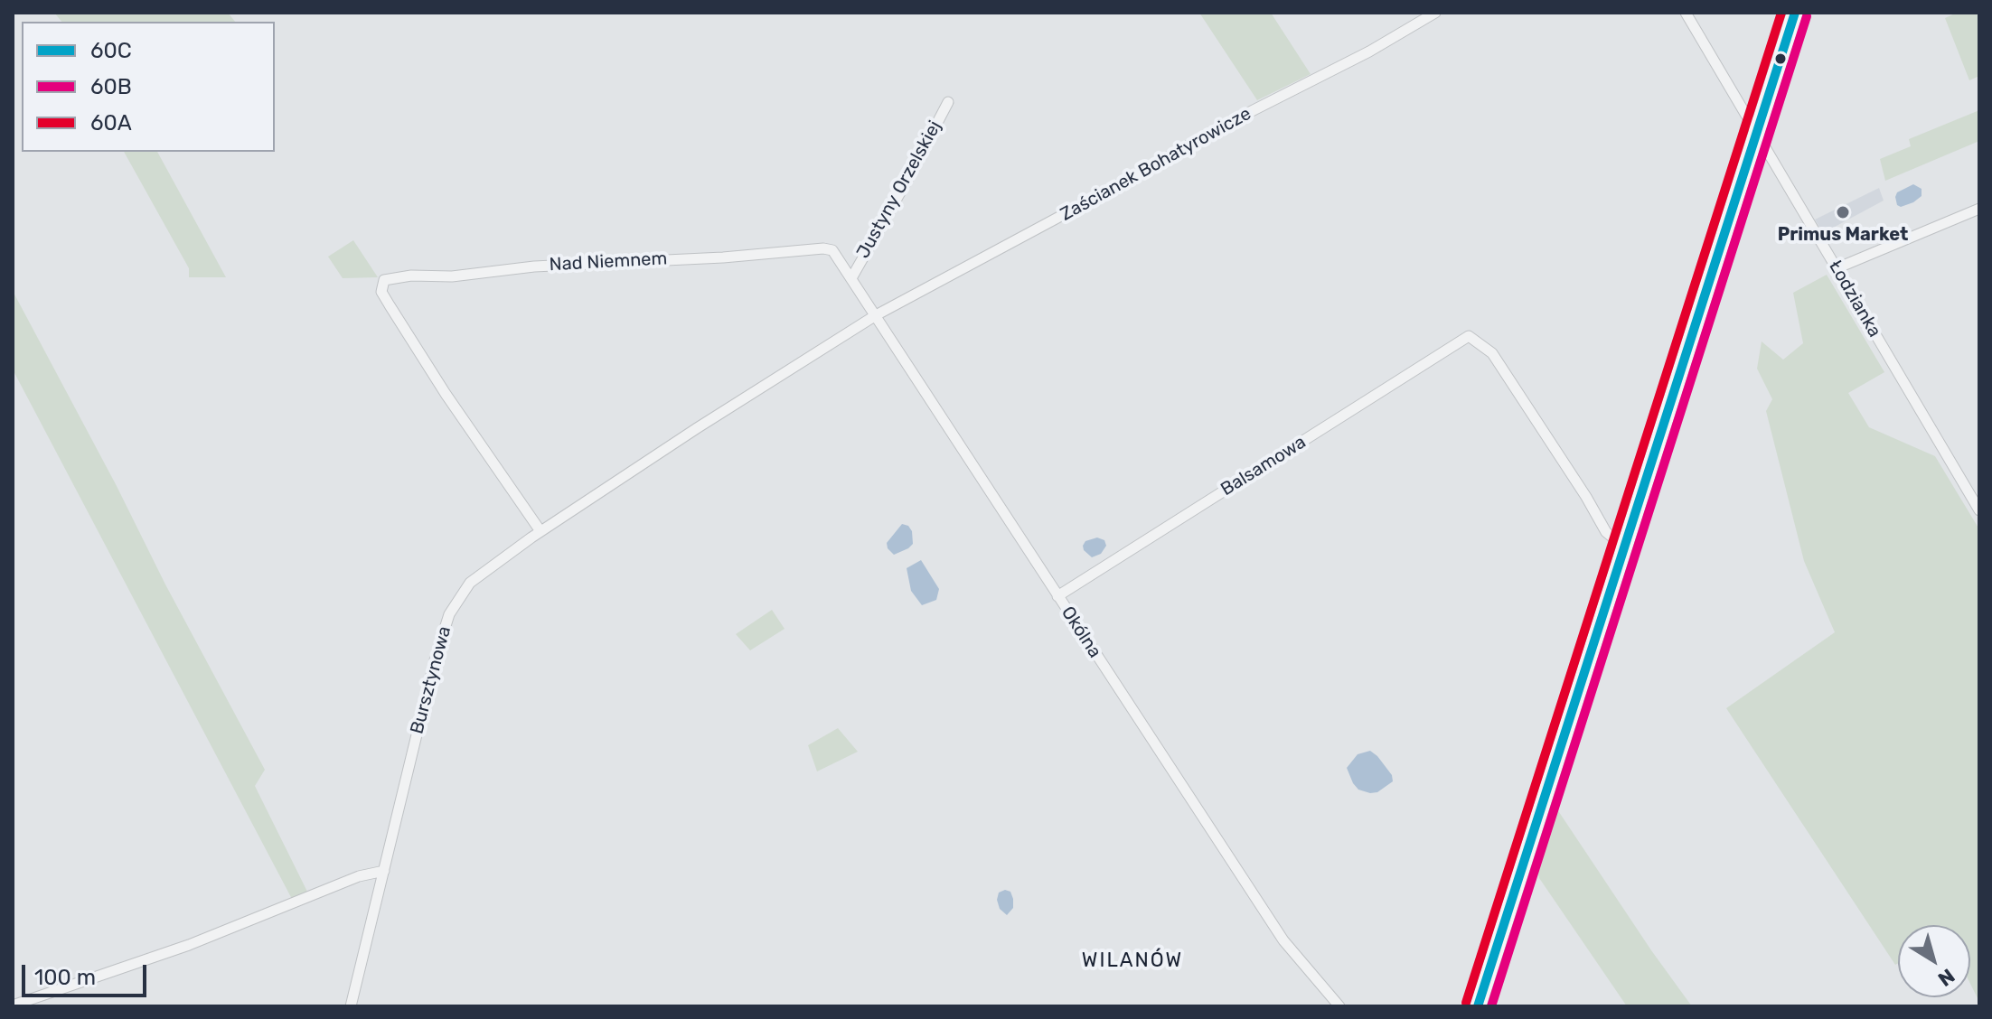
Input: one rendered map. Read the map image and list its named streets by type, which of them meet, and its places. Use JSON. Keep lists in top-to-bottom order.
{
  "streets": {
    "street": [
      "Zaścianek Bohatyrowicze",
      "Justyny Orzelskiej",
      "Nad Niemnem",
      "Łodzianka",
      "Balsamowa",
      "Okólna",
      "Bursztynowa"
    ]
  },
  "crossings": [
    ["Zaścianek Bohatyrowicze", "Okólna"],
    ["Zaścianek Bohatyrowicze", "Bursztynowa"],
    ["Justyny Orzelskiej", "Okólna"],
    ["Nad Niemnem", "Okólna"],
    ["Nad Niemnem", "Bursztynowa"],
    ["Balsamowa", "Okólna"],
    ["Okólna", "Bursztynowa"]
  ],
  "districts": ["WILANÓW"],
  "places": ["Primus Market"],
  "lines": ["transit line 60C", "transit line 60A", "transit line 60B"],
  "legend": ["60C", "60B", "60A"],
  "scale_bar": "100 m",
  "north": "bottom right"
}
